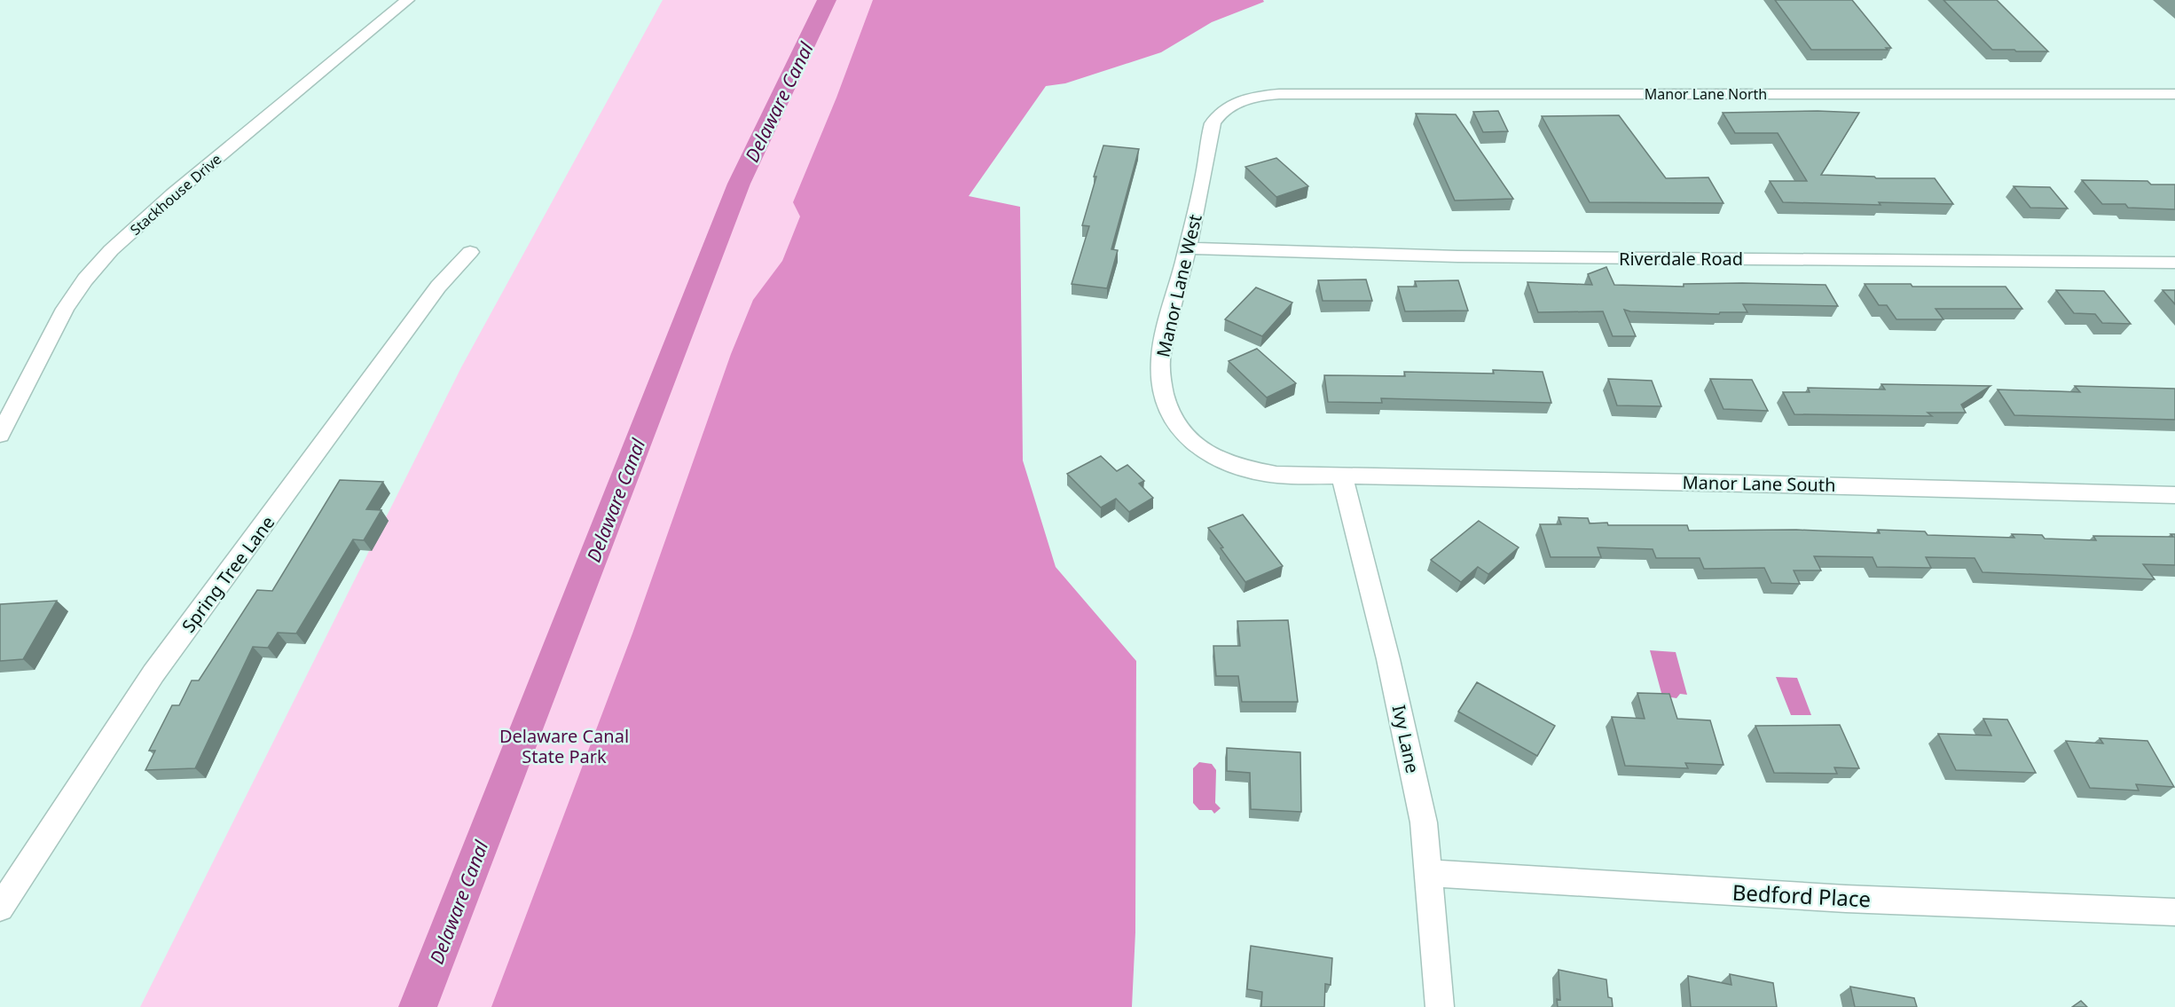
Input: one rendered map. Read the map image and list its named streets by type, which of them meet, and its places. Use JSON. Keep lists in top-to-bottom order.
{
  "streets": {
    "street": [
      "Manor Lane North",
      "Stackhouse Drive",
      "Riverdale Road",
      "Manor Lane West",
      "Manor Lane South",
      "Spring Tree Lane",
      "Ivy Lane",
      "Bedford Place"
    ]
  },
  "crossings": [
    ["Manor Lane North", "Manor Lane West"],
    ["Riverdale Road", "Manor Lane West"],
    ["Manor Lane West", "Manor Lane South"],
    ["Manor Lane West", "Ivy Lane"],
    ["Manor Lane South", "Ivy Lane"],
    ["Ivy Lane", "Bedford Place"]
  ],
  "water": ["Delaware Canal"],
  "parks": ["Delaware Canal State Park"]
}
